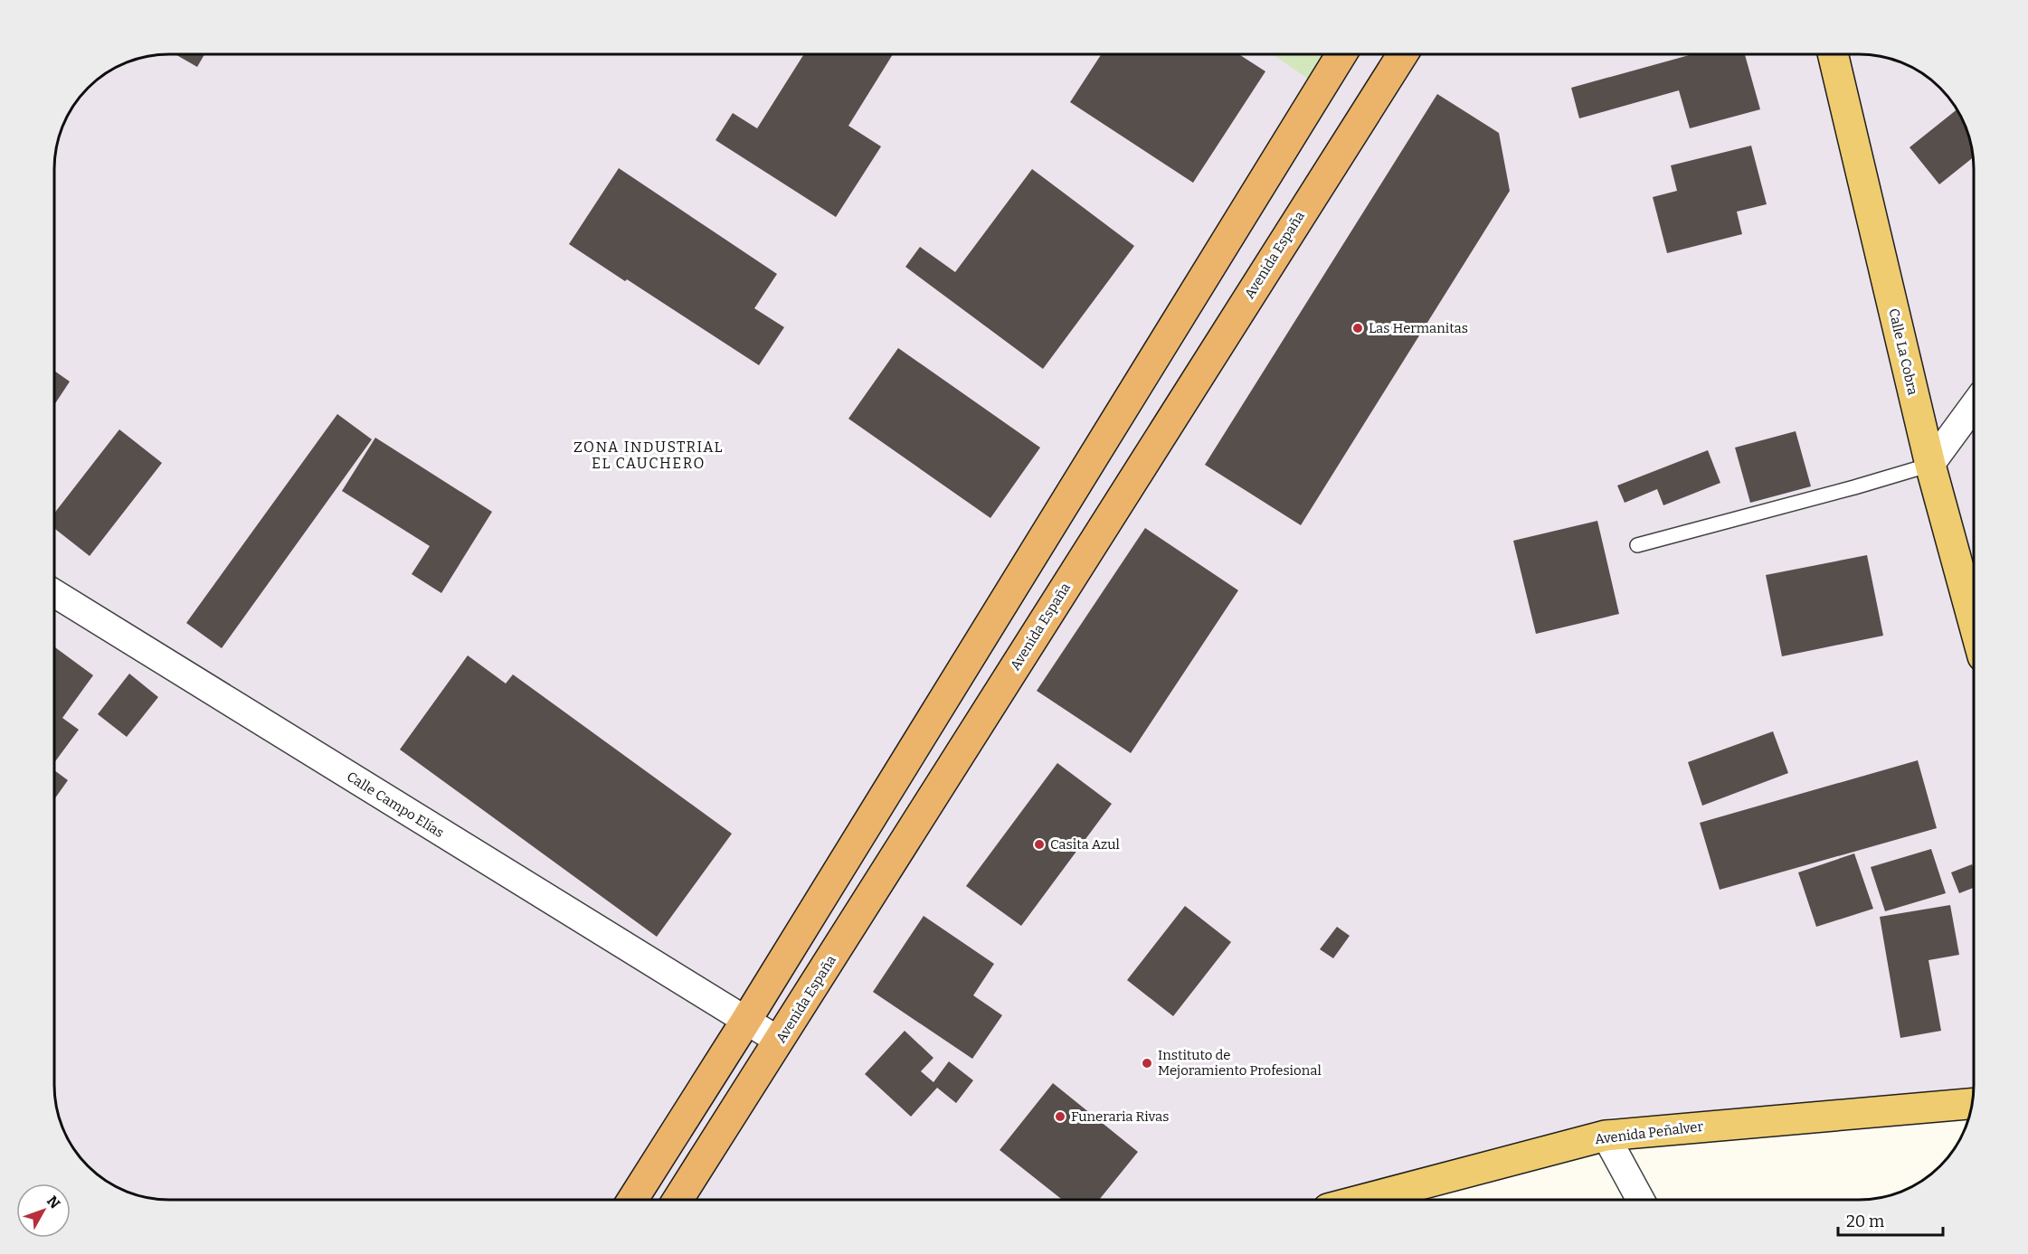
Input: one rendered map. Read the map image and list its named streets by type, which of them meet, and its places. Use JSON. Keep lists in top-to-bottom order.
{
  "streets": {
    "highway": ["Avenida España"],
    "main road": ["Calle La Cobra", "Avenida Peñalver"],
    "street": ["Calle Campo Elías"]
  },
  "crossings": [
    ["Avenida España", "Calle Campo Elías"]
  ],
  "districts": ["ZONA INDUSTRIAL EL CAUCHERO"],
  "places": [
    "Las Hermanitas",
    "Casita Azul",
    "Instituto de Mejoramiento Profesional",
    "Funeraria Rivas"
  ],
  "scale_bar": "20 m",
  "north": "top right"
}
